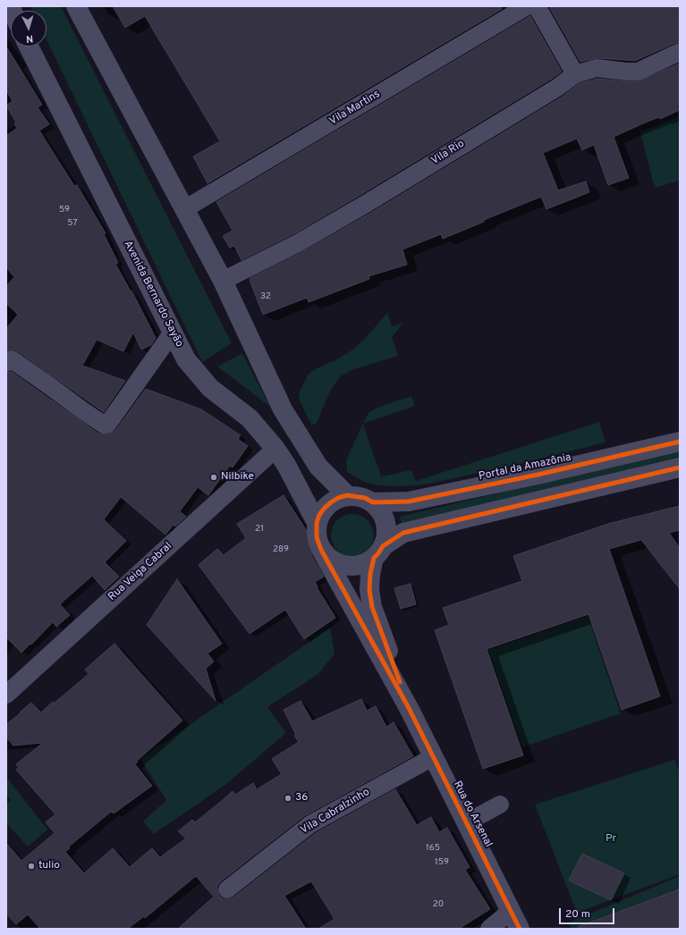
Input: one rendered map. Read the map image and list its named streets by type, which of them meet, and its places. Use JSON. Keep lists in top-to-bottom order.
{
  "streets": {
    "street": [
      "Vila Martins",
      "Vila Rio",
      "Avenida Bernardo Sayão",
      "Portal da Amazônia",
      "Rua Veiga Cabral",
      "Vila Cabralzinho",
      "Rua do Arsenal"
    ]
  },
  "crossings": [
    ["Avenida Bernardo Sayão", "Portal da Amazônia"],
    ["Avenida Bernardo Sayão", "Rua Veiga Cabral"],
    ["Avenida Bernardo Sayão", "Rua do Arsenal"],
    ["Portal da Amazônia", "Rua do Arsenal"],
    ["Vila Cabralzinho", "Rua do Arsenal"]
  ],
  "parks": ["Pr"],
  "places": ["Nilbike", "36", "tulio"],
  "house_numbers": [
    "59",
    "57",
    "32",
    "21",
    "289",
    "165",
    "159",
    "20"
  ],
  "scale_bar": "20 m",
  "north": "bottom"
}
